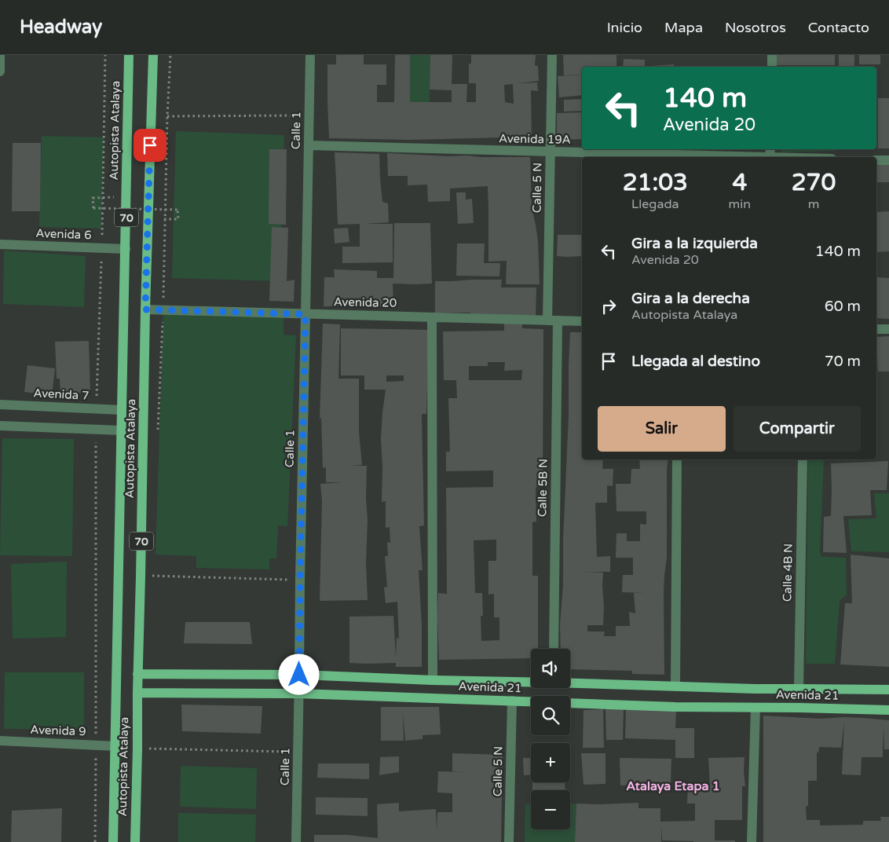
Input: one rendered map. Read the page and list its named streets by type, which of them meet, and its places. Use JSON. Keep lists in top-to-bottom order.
{
  "streets": {
    "main road": ["Autopista Atalaya", "70", "Avenida 21"],
    "street": [
      "Calle 1",
      "Avenida 19A",
      "Calle 5 N",
      "Avenida 6",
      "Avenida 20",
      "Avenida 7",
      "Calle 5B N",
      "Calle 4B N",
      "Avenida 9"
    ]
  },
  "crossings": [
    ["Autopista Atalaya", "Avenida 6"],
    ["Autopista Atalaya", "Avenida 20"],
    ["Autopista Atalaya", "Avenida 7"],
    ["Autopista Atalaya", "Avenida 21"],
    ["Autopista Atalaya", "Avenida 9"],
    ["Calle 1", "Avenida 19A"],
    ["Calle 1", "Avenida 20"],
    ["Calle 1", "Avenida 21"],
    ["Avenida 19A", "Calle 5 N"],
    ["Calle 5 N", "Avenida 20"],
    ["Calle 5 N", "Avenida 21"],
    ["Avenida 20", "Calle 5B N"],
    ["Calle 4B N", "Avenida 21"]
  ],
  "districts": ["Atalaya Etapa 1"],
  "page": {
    "header": "Headway",
    "nav": [
      "Inicio",
      "Mapa",
      "Nosotros",
      "Contacto"
    ],
    "turn": ["140 m", "Avenida 20"],
    "eta": [
      "21:03",
      "Llegada",
      "4",
      "min",
      "270",
      "m"
    ],
    "list": [
      {
        "name": "Gira a la izquierda",
        "note": "Avenida 20",
        "value": "140 m"
      },
      {
        "name": "Gira a la derecha",
        "note": "Autopista Atalaya",
        "value": "60 m"
      },
      {
        "name": "Llegada al destino",
        "value": "70 m"
      }
    ],
    "buttons": ["Salir", "Compartir"],
    "map_buttons": ["+", "−"]
  }
}
